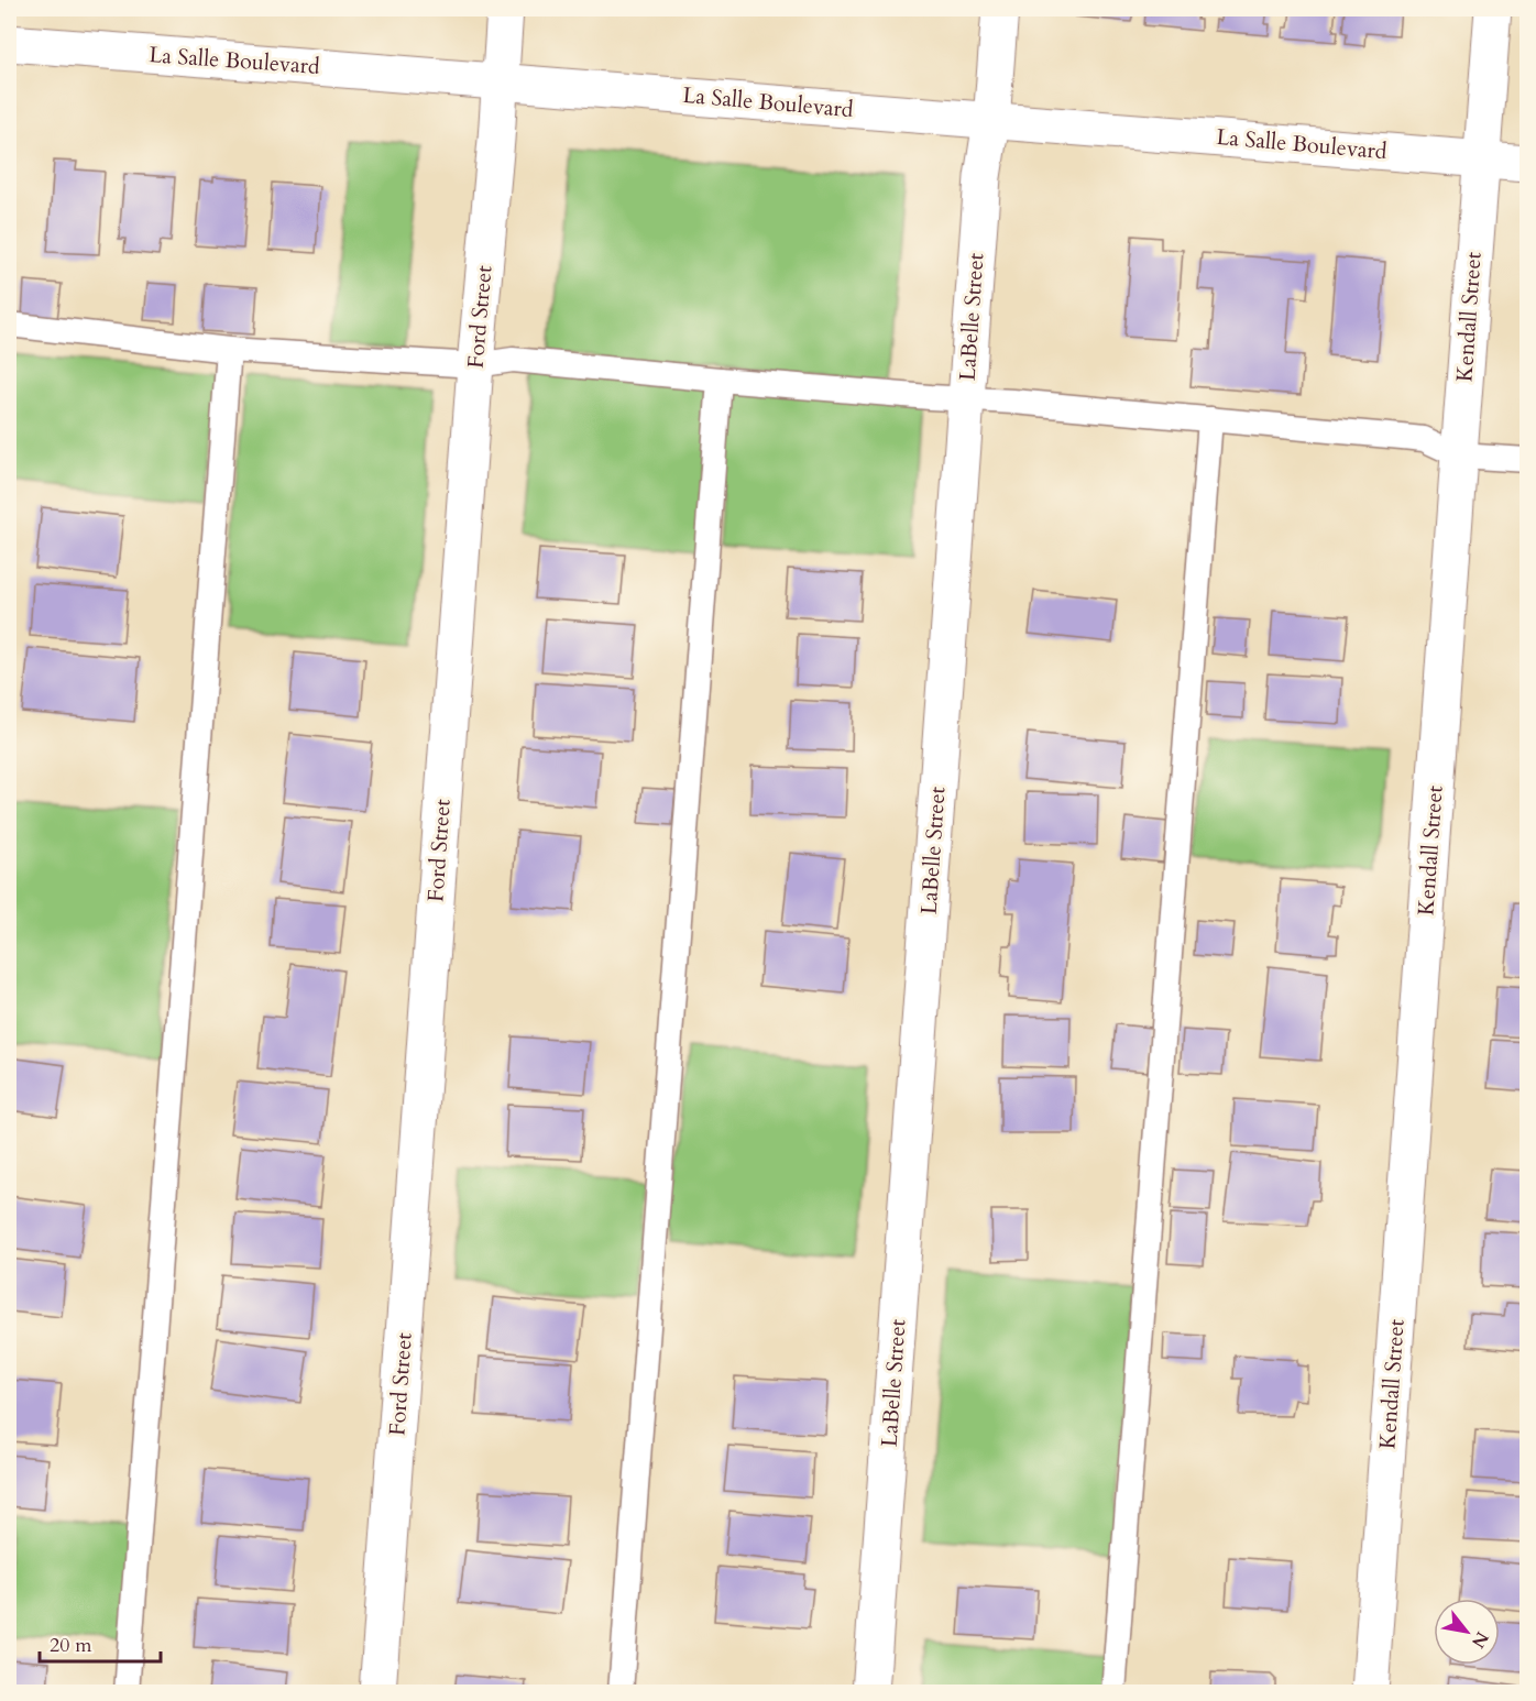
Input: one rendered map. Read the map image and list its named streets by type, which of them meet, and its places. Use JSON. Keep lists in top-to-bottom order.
{
  "streets": {
    "street": [
      "La Salle Boulevard",
      "Ford Street",
      "LaBelle Street",
      "Kendall Street"
    ]
  },
  "crossings": [
    ["La Salle Boulevard", "Ford Street"],
    ["La Salle Boulevard", "LaBelle Street"],
    ["La Salle Boulevard", "Kendall Street"]
  ],
  "scale_bar": "20 m",
  "north": "bottom right"
}
